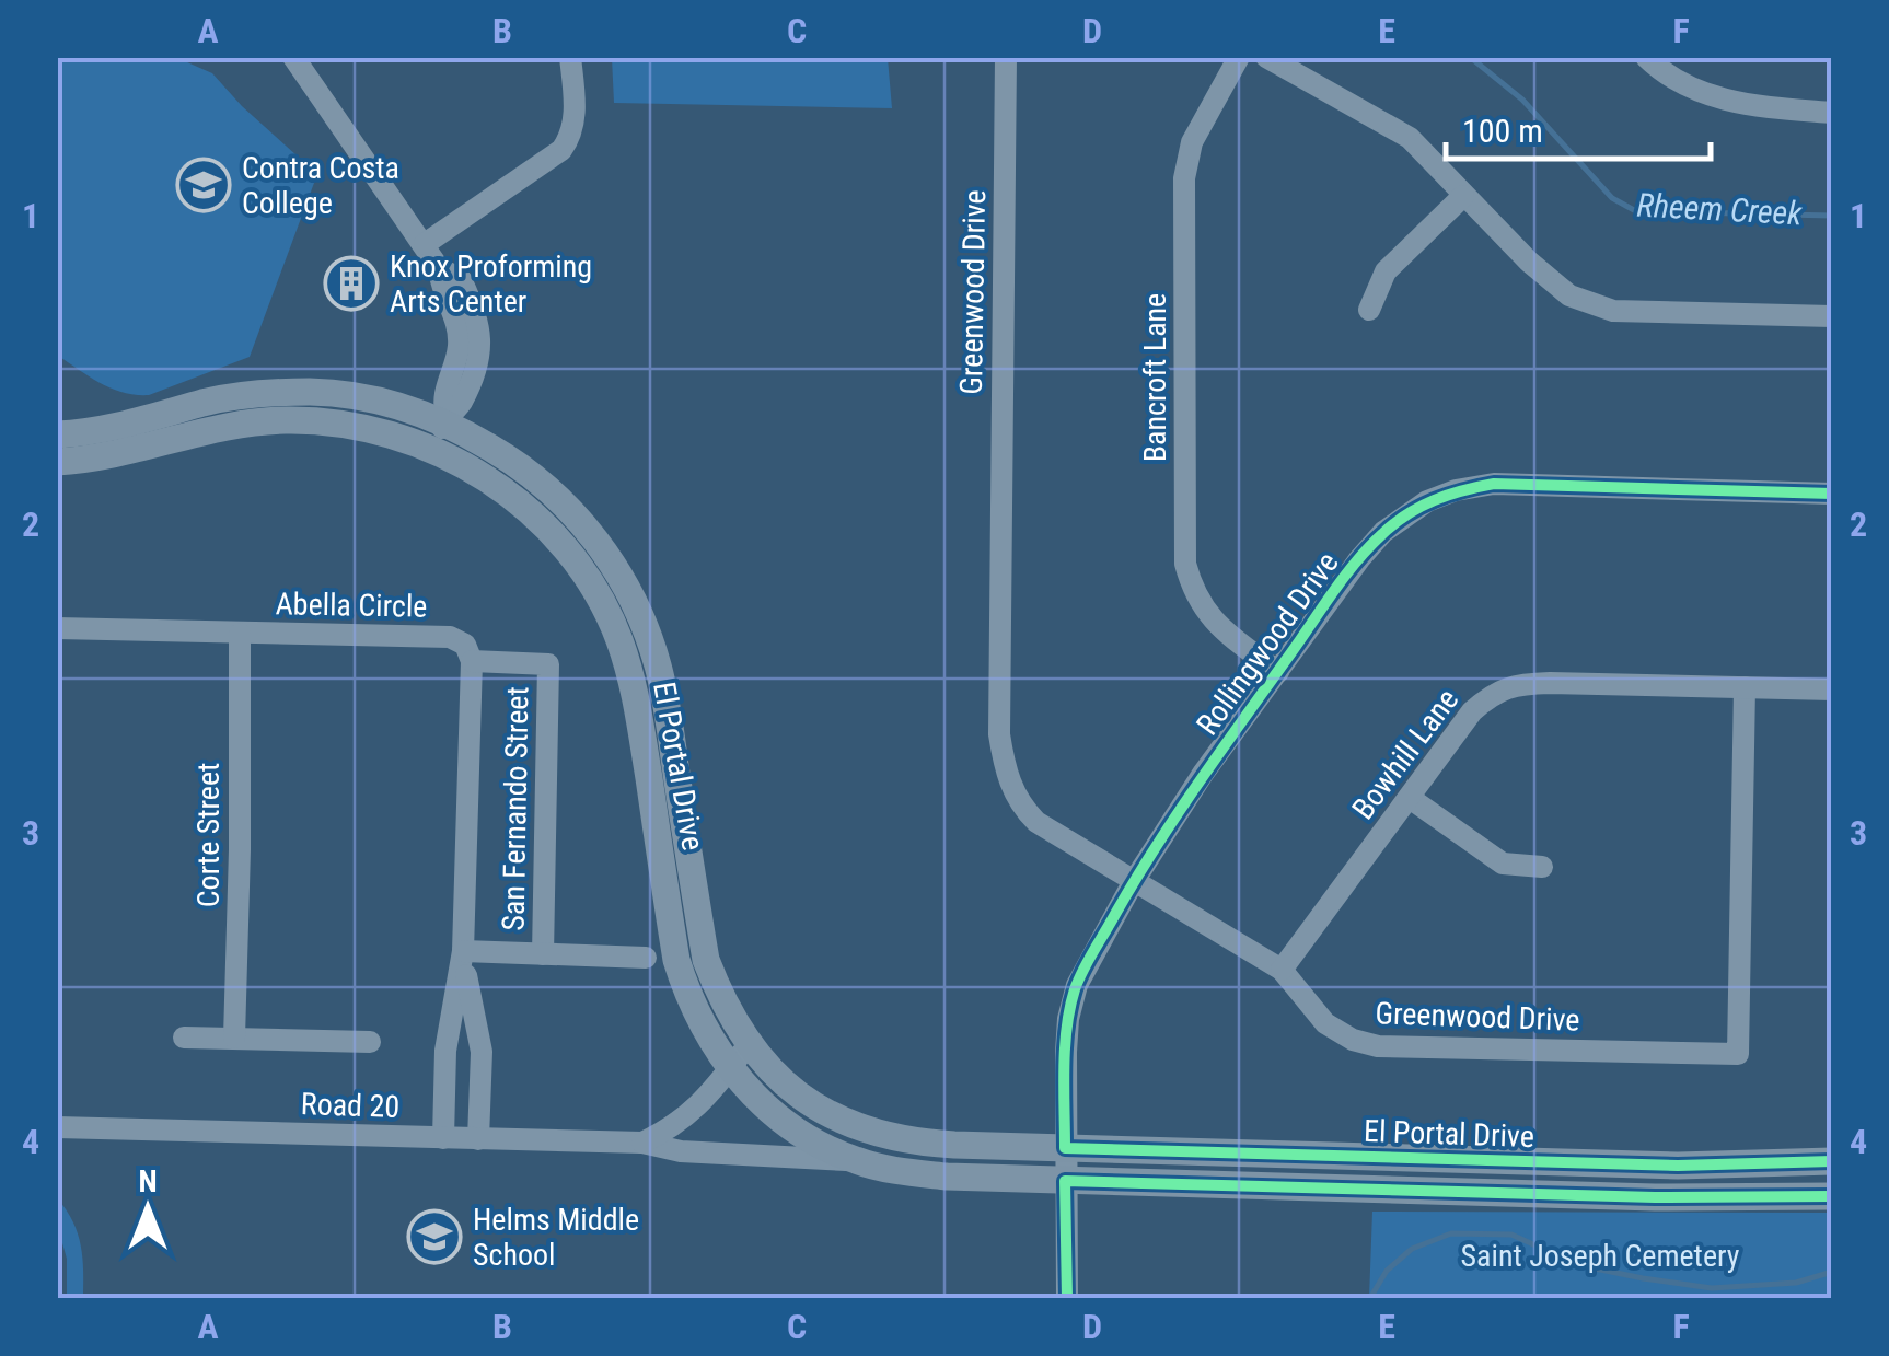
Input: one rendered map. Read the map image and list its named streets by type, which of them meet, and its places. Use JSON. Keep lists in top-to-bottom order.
{
  "streets": {
    "main road": ["El Portal Drive"],
    "street": [
      "Greenwood Drive",
      "Bancroft Lane",
      "Abella Circle",
      "Rollingwood Drive",
      "Bowhill Lane",
      "San Fernando Street",
      "Corte Street",
      "Road 20"
    ]
  },
  "crossings": [
    ["Greenwood Drive", "Rollingwood Drive"],
    ["Greenwood Drive", "Bowhill Lane"],
    ["Bancroft Lane", "Rollingwood Drive"],
    ["Abella Circle", "San Fernando Street"],
    ["Abella Circle", "Corte Street"],
    ["Rollingwood Drive", "El Portal Drive"],
    ["El Portal Drive", "Road 20"]
  ],
  "water": ["Rheem Creek"],
  "parks": ["Saint Joseph Cemetery"],
  "places": {
    "school or university": ["Contra Costa College", "Helms Middle School"],
    "building": ["Knox Proforming Arts Center"]
  },
  "scale_bar": "100 m",
  "north": "top",
  "grid": {
    "columns": [
      "A",
      "B",
      "C",
      "D",
      "E",
      "F"
    ],
    "rows": [
      "1",
      "2",
      "3",
      "4"
    ]
  }
}
